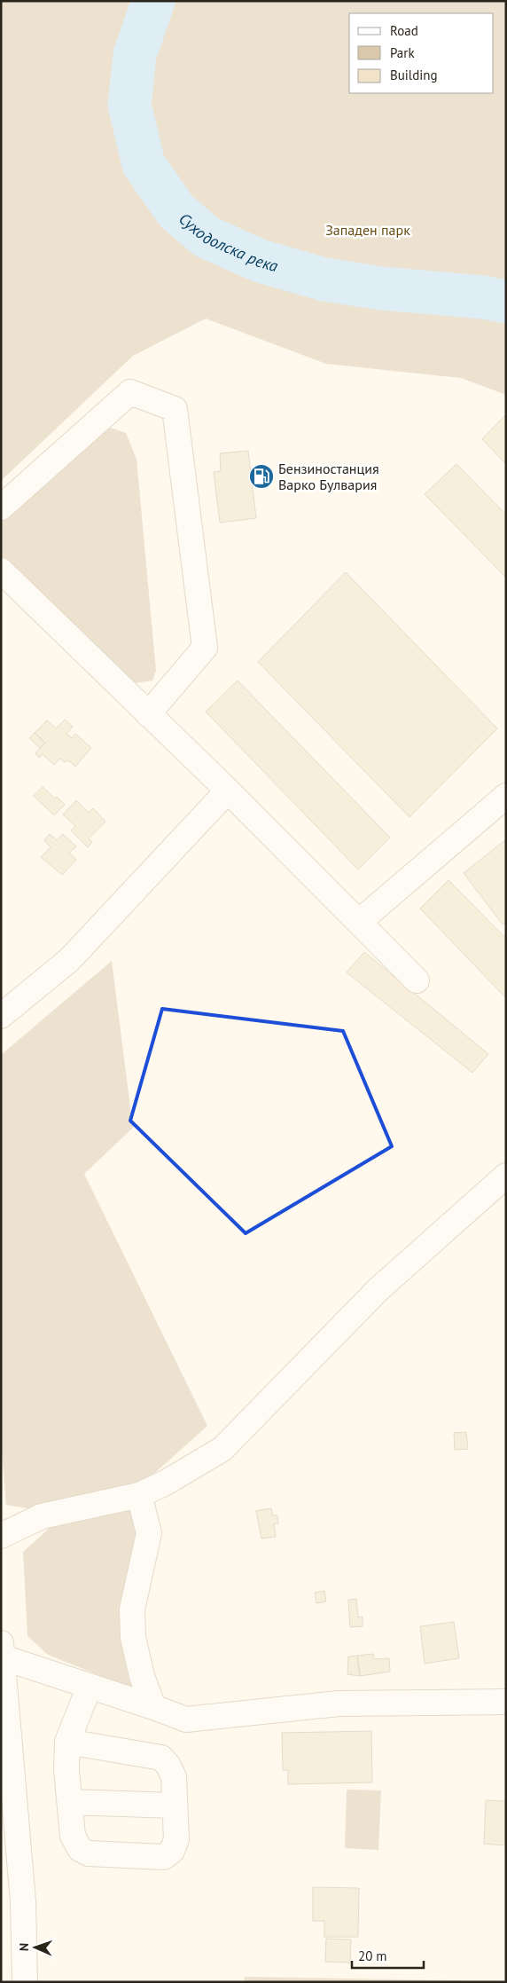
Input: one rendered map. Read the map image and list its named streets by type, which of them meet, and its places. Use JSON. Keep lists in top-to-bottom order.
{
  "water": ["Суходолска река"],
  "parks": ["Западен парк"],
  "places": {
    "fuel station": ["Бензиностанция Варко Булвария"]
  },
  "legend": ["Road", "Park", "Building"],
  "scale_bar": "20 m",
  "north": "left"
}
